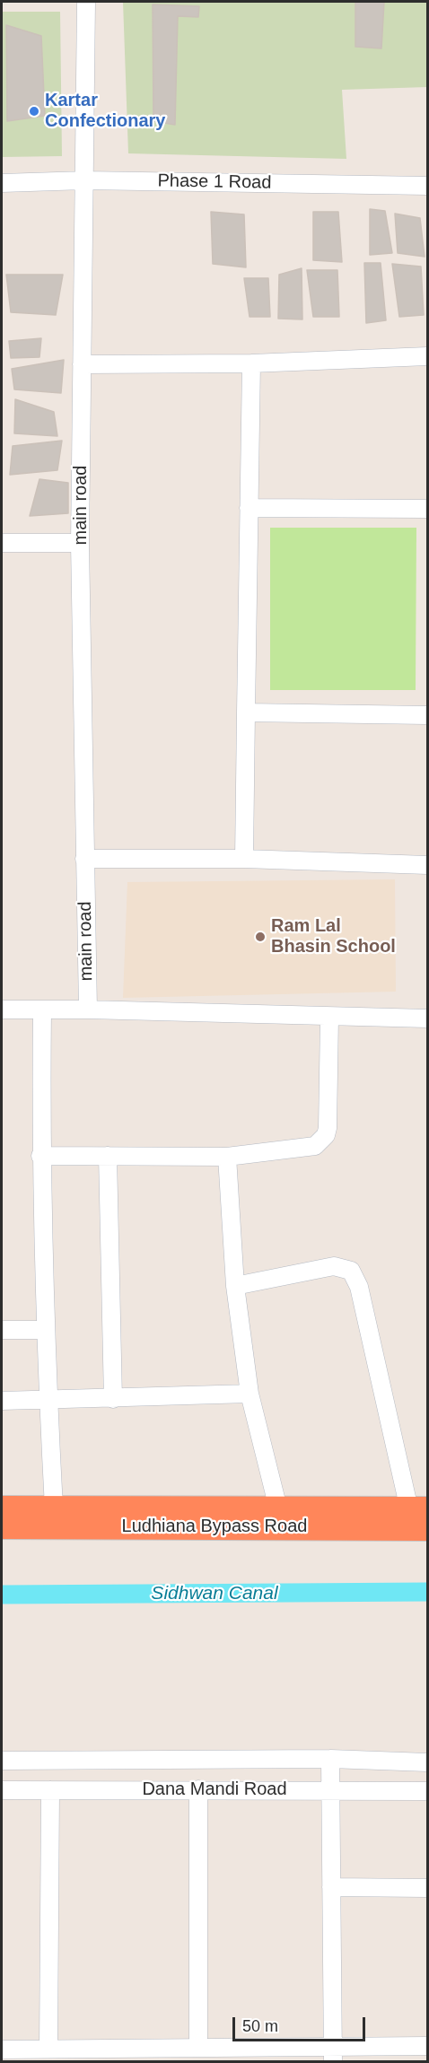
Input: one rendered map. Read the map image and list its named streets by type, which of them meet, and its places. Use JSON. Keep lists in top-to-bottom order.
{
  "streets": {
    "highway": ["Ludhiana Bypass Road"],
    "street": ["Phase 1 Road", "main road", "Dana Mandi Road"]
  },
  "crossings": [
    ["Phase 1 Road", "main road"]
  ],
  "water": ["Sidhwan Canal"],
  "places": ["Kartar Confectionary", "Ram Lal Bhasin School"],
  "scale_bar": "50 m"
}
